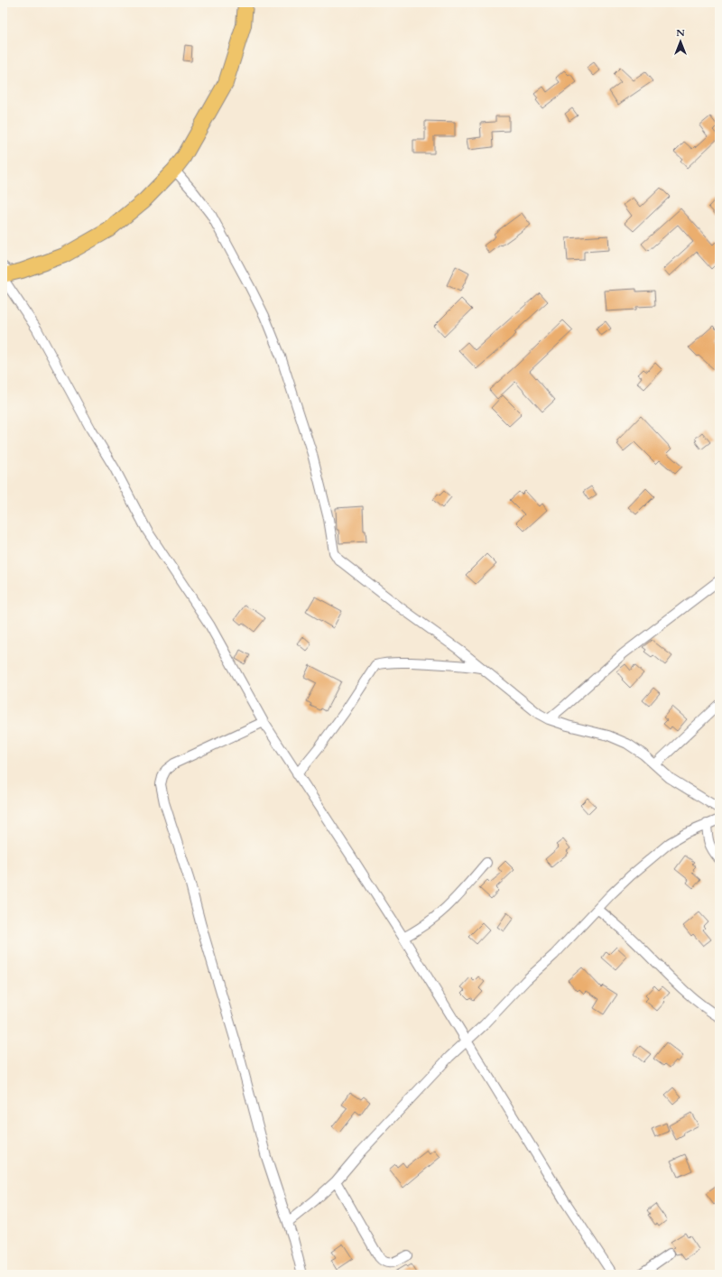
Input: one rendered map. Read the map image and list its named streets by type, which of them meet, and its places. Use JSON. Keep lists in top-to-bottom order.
{
  "north": "top"
}
